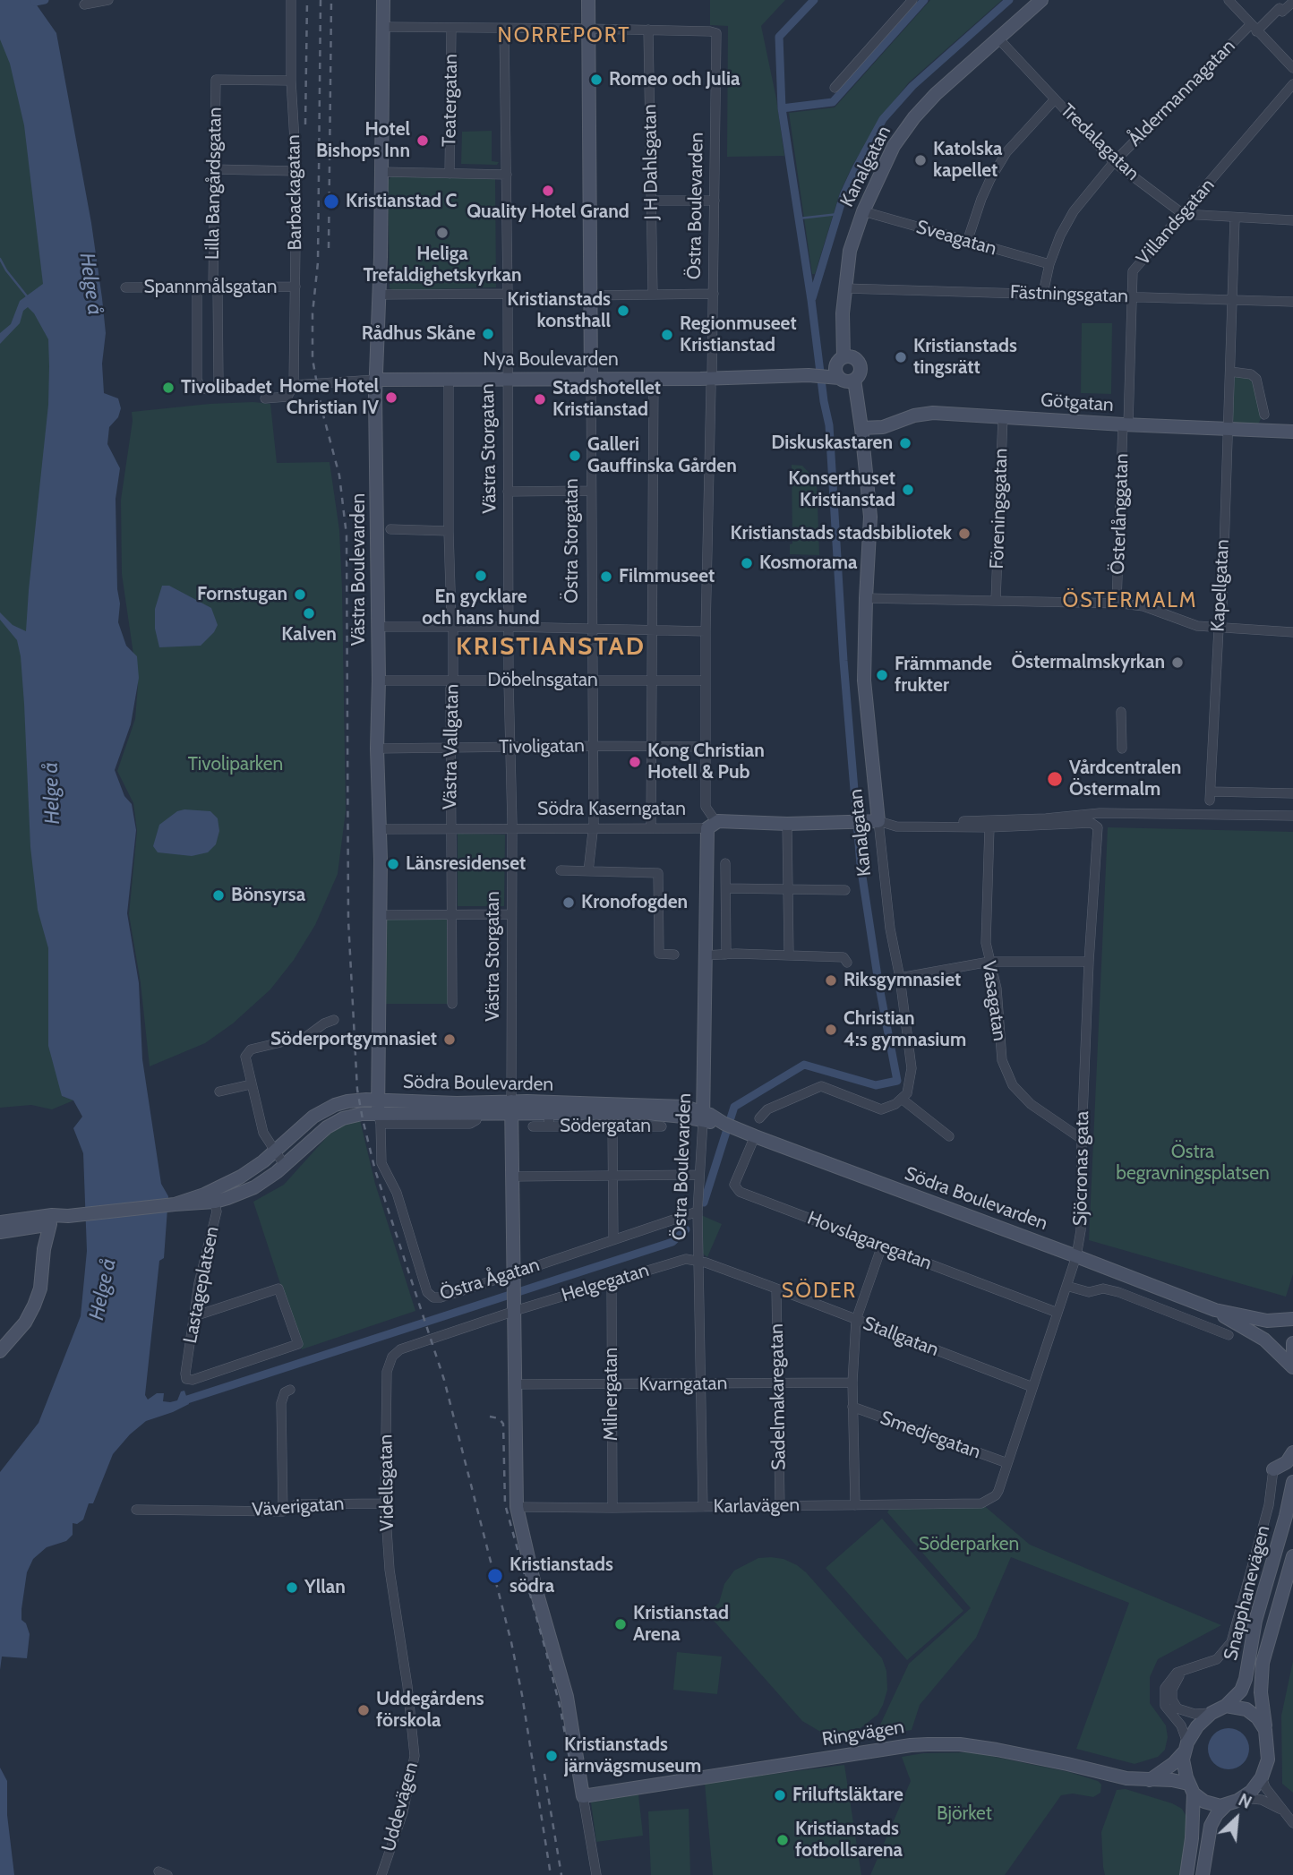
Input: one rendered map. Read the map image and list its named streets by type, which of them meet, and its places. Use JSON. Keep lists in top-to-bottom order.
{
  "streets": {
    "street": [
      "Åldermannagatan",
      "Teatergatan",
      "Tredalagatan",
      "J H Dahlsgatan",
      "Kanalgatan",
      "Lilla Bangårdsgatan",
      "Barbackagatan",
      "Östra Boulevarden",
      "Villandsgatan",
      "Sveagatan",
      "Spannmålsgatan",
      "Fästningsgatan",
      "Nya Boulevarden",
      "Götgatan",
      "Västra Storgatan",
      "Föreningsgatan",
      "Österlånggatan",
      "Östra Storgatan",
      "Västra Boulevarden",
      "Kapellgatan",
      "Döbelnsgatan",
      "Västra Vallgatan",
      "Tivoligatan",
      "Södra Kaserngatan",
      "Vasagatan",
      "Södra Boulevarden",
      "Södergatan",
      "Sjöcronas gata",
      "Hovslagaregatan",
      "Östra Ågatan",
      "Helgegatan",
      "Lastageplatsen",
      "Stallgatan",
      "Kvarngatan",
      "Milnergatan",
      "Sadelmakaregatan",
      "Smedjegatan",
      "Videllsgatan",
      "Karlavägen",
      "Väverigatan",
      "Snapphanevägen",
      "Ringvägen",
      "Uddevägen"
    ]
  },
  "crossings": [
    ["Åldermannagatan", "Tredalagatan"],
    ["Åldermannagatan", "Sveagatan"],
    ["Åldermannagatan", "Fästningsgatan"],
    ["Tredalagatan", "Kanalgatan"],
    ["Tredalagatan", "Villandsgatan"],
    ["J H Dahlsgatan", "Östra Boulevarden"],
    ["Kanalgatan", "Sveagatan"],
    ["Kanalgatan", "Fästningsgatan"],
    ["Kanalgatan", "Nya Boulevarden"],
    ["Kanalgatan", "Götgatan"],
    ["Kanalgatan", "Södra Kaserngatan"],
    ["Lilla Bangårdsgatan", "Barbackagatan"],
    ["Lilla Bangårdsgatan", "Spannmålsgatan"],
    ["Barbackagatan", "Spannmålsgatan"],
    ["Barbackagatan", "Nya Boulevarden"],
    ["Östra Boulevarden", "Nya Boulevarden"],
    ["Östra Boulevarden", "Döbelnsgatan"],
    ["Östra Boulevarden", "Tivoligatan"],
    ["Östra Boulevarden", "Södra Kaserngatan"],
    ["Östra Boulevarden", "Södra Boulevarden"],
    ["Östra Boulevarden", "Östra Ågatan"],
    ["Östra Boulevarden", "Helgegatan"],
    ["Östra Boulevarden", "Stallgatan"],
    ["Östra Boulevarden", "Kvarngatan"],
    ["Östra Boulevarden", "Karlavägen"],
    ["Villandsgatan", "Fästningsgatan"],
    ["Villandsgatan", "Götgatan"],
    ["Villandsgatan", "Österlånggatan"],
    ["Fästningsgatan", "Kapellgatan"],
    ["Nya Boulevarden", "Västra Storgatan"],
    ["Nya Boulevarden", "Östra Storgatan"],
    ["Nya Boulevarden", "Västra Boulevarden"],
    ["Nya Boulevarden", "Västra Vallgatan"],
    ["Götgatan", "Föreningsgatan"],
    ["Götgatan", "Österlånggatan"],
    ["Götgatan", "Kapellgatan"],
    ["Västra Storgatan", "Döbelnsgatan"],
    ["Västra Storgatan", "Tivoligatan"],
    ["Västra Storgatan", "Södra Kaserngatan"],
    ["Västra Storgatan", "Södra Boulevarden"],
    ["Västra Storgatan", "Östra Ågatan"],
    ["Västra Storgatan", "Helgegatan"],
    ["Västra Storgatan", "Kvarngatan"],
    ["Västra Storgatan", "Videllsgatan"],
    ["Västra Storgatan", "Karlavägen"],
    ["Västra Storgatan", "Ringvägen"],
    ["Östra Storgatan", "Döbelnsgatan"],
    ["Östra Storgatan", "Tivoligatan"],
    ["Östra Storgatan", "Södra Kaserngatan"],
    ["Västra Boulevarden", "Döbelnsgatan"],
    ["Västra Boulevarden", "Tivoligatan"],
    ["Västra Boulevarden", "Södra Kaserngatan"],
    ["Västra Boulevarden", "Södra Boulevarden"],
    ["Västra Boulevarden", "Östra Ågatan"],
    ["Döbelnsgatan", "Västra Vallgatan"],
    ["Västra Vallgatan", "Tivoligatan"],
    ["Västra Vallgatan", "Södra Kaserngatan"],
    ["Södra Kaserngatan", "Vasagatan"],
    ["Södra Kaserngatan", "Sjöcronas gata"],
    ["Vasagatan", "Sjöcronas gata"],
    ["Södra Boulevarden", "Södergatan"],
    ["Södra Boulevarden", "Sjöcronas gata"],
    ["Södra Boulevarden", "Hovslagaregatan"],
    ["Södra Boulevarden", "Östra Ågatan"],
    ["Sjöcronas gata", "Hovslagaregatan"],
    ["Sjöcronas gata", "Stallgatan"],
    ["Sjöcronas gata", "Smedjegatan"],
    ["Sjöcronas gata", "Karlavägen"],
    ["Helgegatan", "Stallgatan"],
    ["Helgegatan", "Milnergatan"],
    ["Helgegatan", "Videllsgatan"],
    ["Stallgatan", "Sadelmakaregatan"],
    ["Kvarngatan", "Milnergatan"],
    ["Kvarngatan", "Sadelmakaregatan"],
    ["Milnergatan", "Karlavägen"],
    ["Sadelmakaregatan", "Karlavägen"],
    ["Videllsgatan", "Väverigatan"],
    ["Videllsgatan", "Uddevägen"],
    ["Snapphanevägen", "Ringvägen"]
  ],
  "districts": [
    "NORREPORT",
    "ÖSTERMALM",
    "KRISTIANSTAD",
    "SÖDER"
  ],
  "water": ["Helge å"],
  "parks": [
    "Tivoliparken",
    "Östra begravningsplatsen",
    "Söderparken",
    "Björket"
  ],
  "places": [
    "Romeo och Julia",
    "Hotel Bishops Inn",
    "Katolska kapellet",
    "Quality Hotel Grand",
    "Kristianstad C",
    "Heliga Trefaldighetskyrkan",
    "Kristianstads konsthall",
    "Rådhus Skåne",
    "Regionmuseet Kristianstad",
    "Kristianstads tingsrätt",
    "Tivolibadet",
    "Home Hotel Christian IV",
    "Stadshotellet Kristianstad",
    "Diskuskastaren",
    "Galleri Gauffinska Gården",
    "Konserthuset Kristianstad",
    "Kristianstads stadsbibliotek",
    "Kosmorama",
    "En gycklare och hans hund",
    "Filmmuseet",
    "Fornstugan",
    "Kalven",
    "Östermalmskyrkan",
    "Främmande frukter",
    "Kong Christian Hotell & Pub",
    "Vårdcentralen Östermalm",
    "Länsresidenset",
    "Bönsyrsa",
    "Kronofogden",
    "Riksgymnasiet",
    "Christian 4:s gymnasium",
    "Söderportgymnasiet",
    "Kristianstads södra",
    "Yllan",
    "Kristianstad Arena",
    "Uddegårdens förskola",
    "Kristianstads järnvägsmuseum",
    "Friluftsläktare",
    "Kristianstads fotbollsarena"
  ],
  "north": "top right"
}
